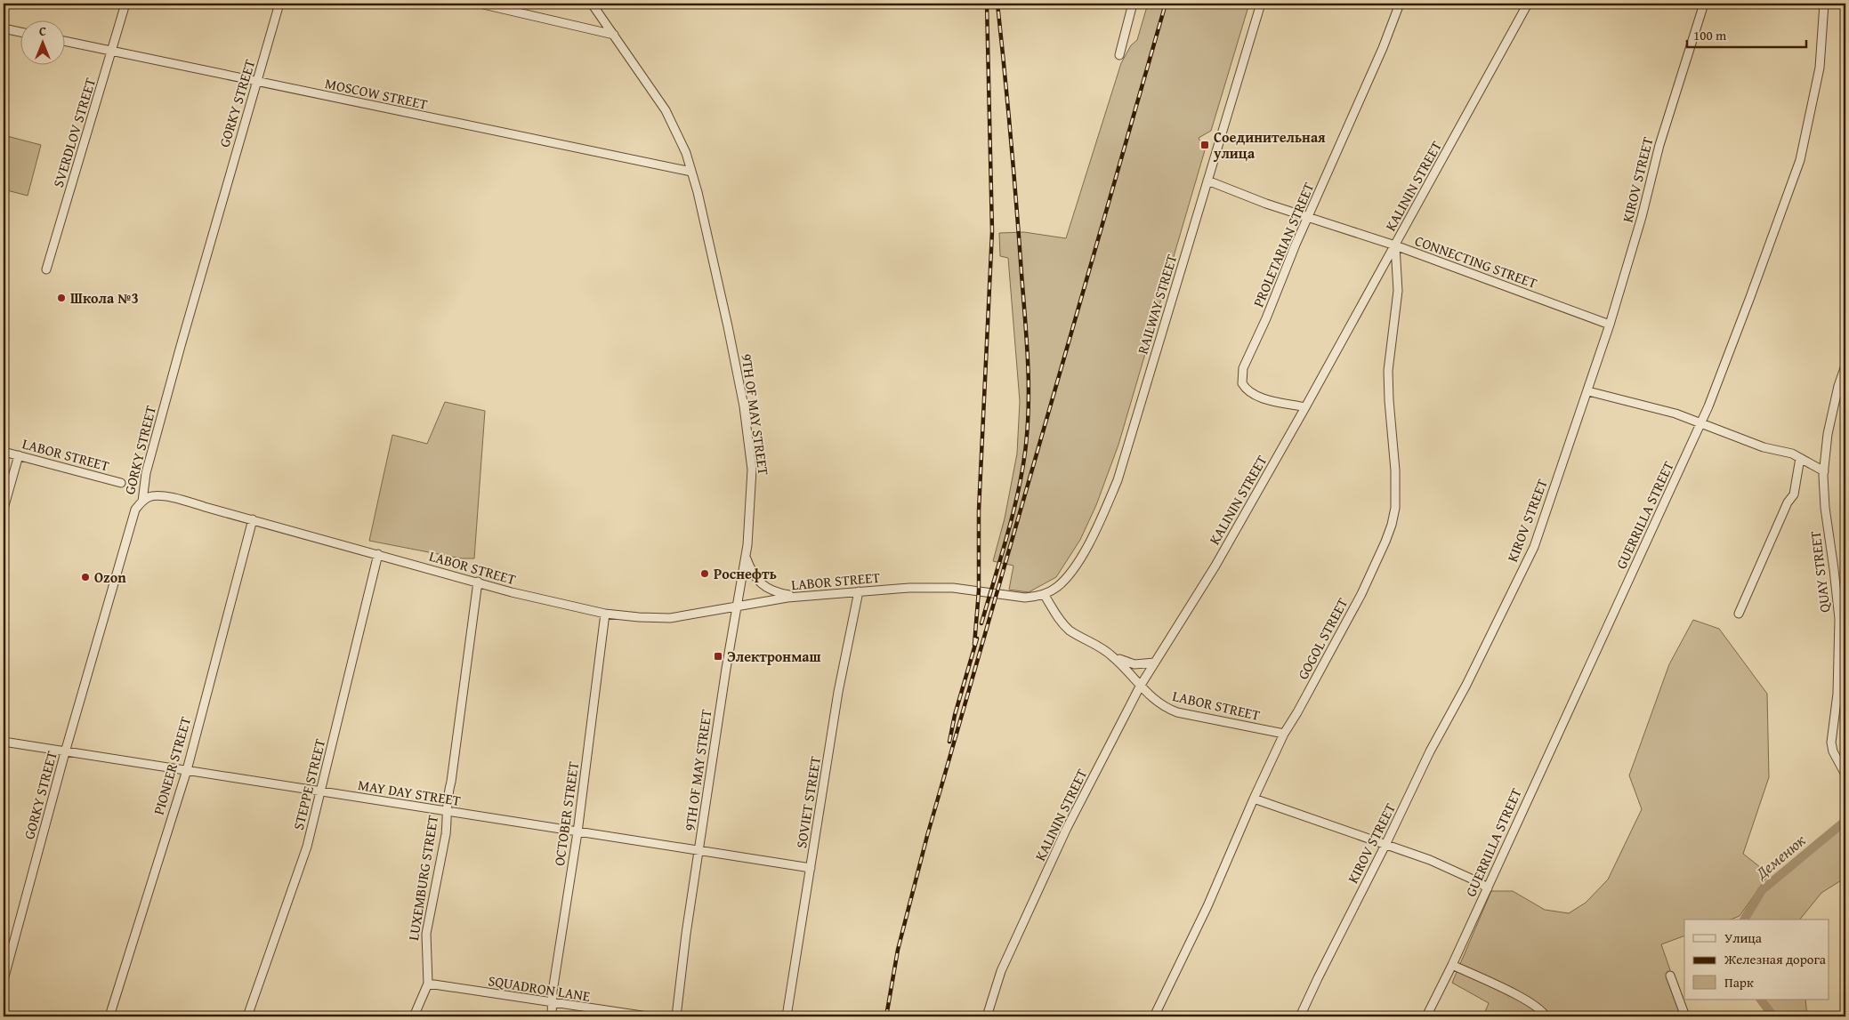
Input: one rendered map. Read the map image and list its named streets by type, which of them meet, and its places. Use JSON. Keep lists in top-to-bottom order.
{
  "streets": {
    "street": [
      "MOSCOW STREET",
      "GORKY STREET",
      "SVERDLOV STREET",
      "KIROV STREET",
      "KALININ STREET",
      "PROLETARIAN STREET",
      "CONNECTING STREET",
      "RAILWAY STREET",
      "9TH OF MAY STREET",
      "LABOR STREET",
      "GUERRILLA STREET",
      "QUAY STREET",
      "GOGOL STREET",
      "PIONEER STREET",
      "STEPPE STREET",
      "MAY DAY STREET",
      "SOVIET STREET",
      "OCTOBER STREET",
      "LUXEMBURG STREET",
      "SQUADRON LANE"
    ]
  },
  "crossings": [
    ["MOSCOW STREET", "GORKY STREET"],
    ["MOSCOW STREET", "SVERDLOV STREET"],
    ["MOSCOW STREET", "9TH OF MAY STREET"],
    ["GORKY STREET", "LABOR STREET"],
    ["GORKY STREET", "MAY DAY STREET"],
    ["KIROV STREET", "CONNECTING STREET"],
    ["KALININ STREET", "PROLETARIAN STREET"],
    ["KALININ STREET", "CONNECTING STREET"],
    ["KALININ STREET", "LABOR STREET"],
    ["KALININ STREET", "GOGOL STREET"],
    ["PROLETARIAN STREET", "CONNECTING STREET"],
    ["CONNECTING STREET", "RAILWAY STREET"],
    ["CONNECTING STREET", "GOGOL STREET"],
    ["RAILWAY STREET", "LABOR STREET"],
    ["9TH OF MAY STREET", "LABOR STREET"],
    ["9TH OF MAY STREET", "MAY DAY STREET"],
    ["LABOR STREET", "GOGOL STREET"],
    ["LABOR STREET", "PIONEER STREET"],
    ["LABOR STREET", "STEPPE STREET"],
    ["LABOR STREET", "SOVIET STREET"],
    ["LABOR STREET", "OCTOBER STREET"],
    ["LABOR STREET", "LUXEMBURG STREET"],
    ["PIONEER STREET", "MAY DAY STREET"],
    ["STEPPE STREET", "MAY DAY STREET"],
    ["MAY DAY STREET", "SOVIET STREET"],
    ["MAY DAY STREET", "OCTOBER STREET"],
    ["MAY DAY STREET", "LUXEMBURG STREET"],
    ["OCTOBER STREET", "SQUADRON LANE"],
    ["LUXEMBURG STREET", "SQUADRON LANE"]
  ],
  "water": ["Деменюк"],
  "places": {
    "transit": ["Соединительная улица", "Электронмаш"],
    "other": ["Школа №3", "Роснефть", "Ozon"]
  },
  "legend": ["Улица", "Железная дорога", "Парк"],
  "scale_bar": "100 m",
  "north": "top"
}
